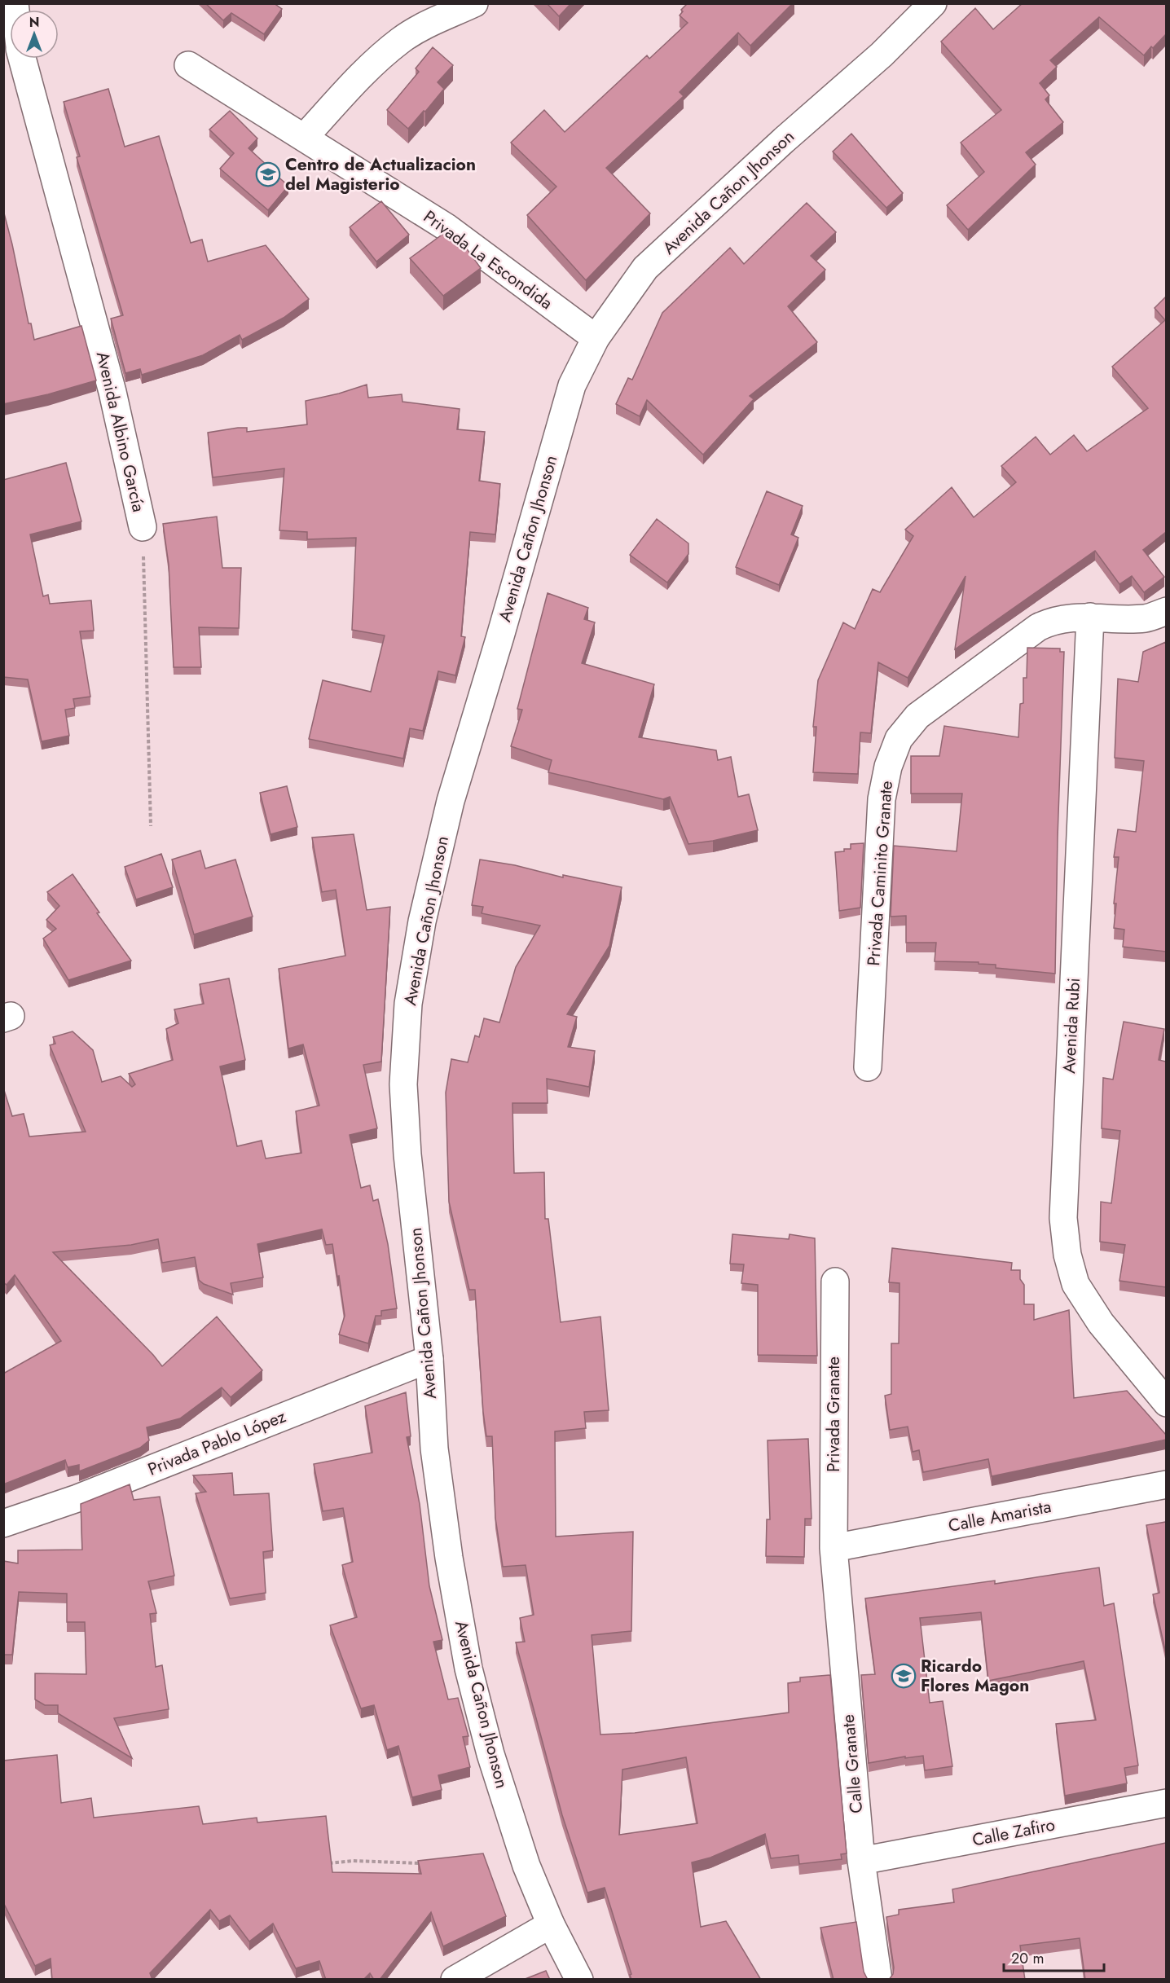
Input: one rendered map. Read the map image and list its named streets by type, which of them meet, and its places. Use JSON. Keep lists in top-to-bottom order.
{
  "streets": {
    "street": [
      "Avenida Cañon Jhonson",
      "Privada La Escondida",
      "Avenida Albino García",
      "Privada Caminito Granate",
      "Avenida Rubi",
      "Privada Granate",
      "Privada Pablo López",
      "Calle Amarista",
      "Calle Granate",
      "Calle Zafiro"
    ]
  },
  "crossings": [
    ["Avenida Cañon Jhonson", "Privada La Escondida"],
    ["Avenida Cañon Jhonson", "Privada Pablo López"],
    ["Privada Caminito Granate", "Avenida Rubi"],
    ["Privada Granate", "Calle Amarista"],
    ["Privada Granate", "Calle Granate"],
    ["Calle Amarista", "Calle Granate"],
    ["Calle Granate", "Calle Zafiro"]
  ],
  "places": {
    "school or university": ["Centro de Actualizacion del Magisterio", "Ricardo Flores Magon"]
  },
  "scale_bar": "20 m",
  "north": "top"
}
